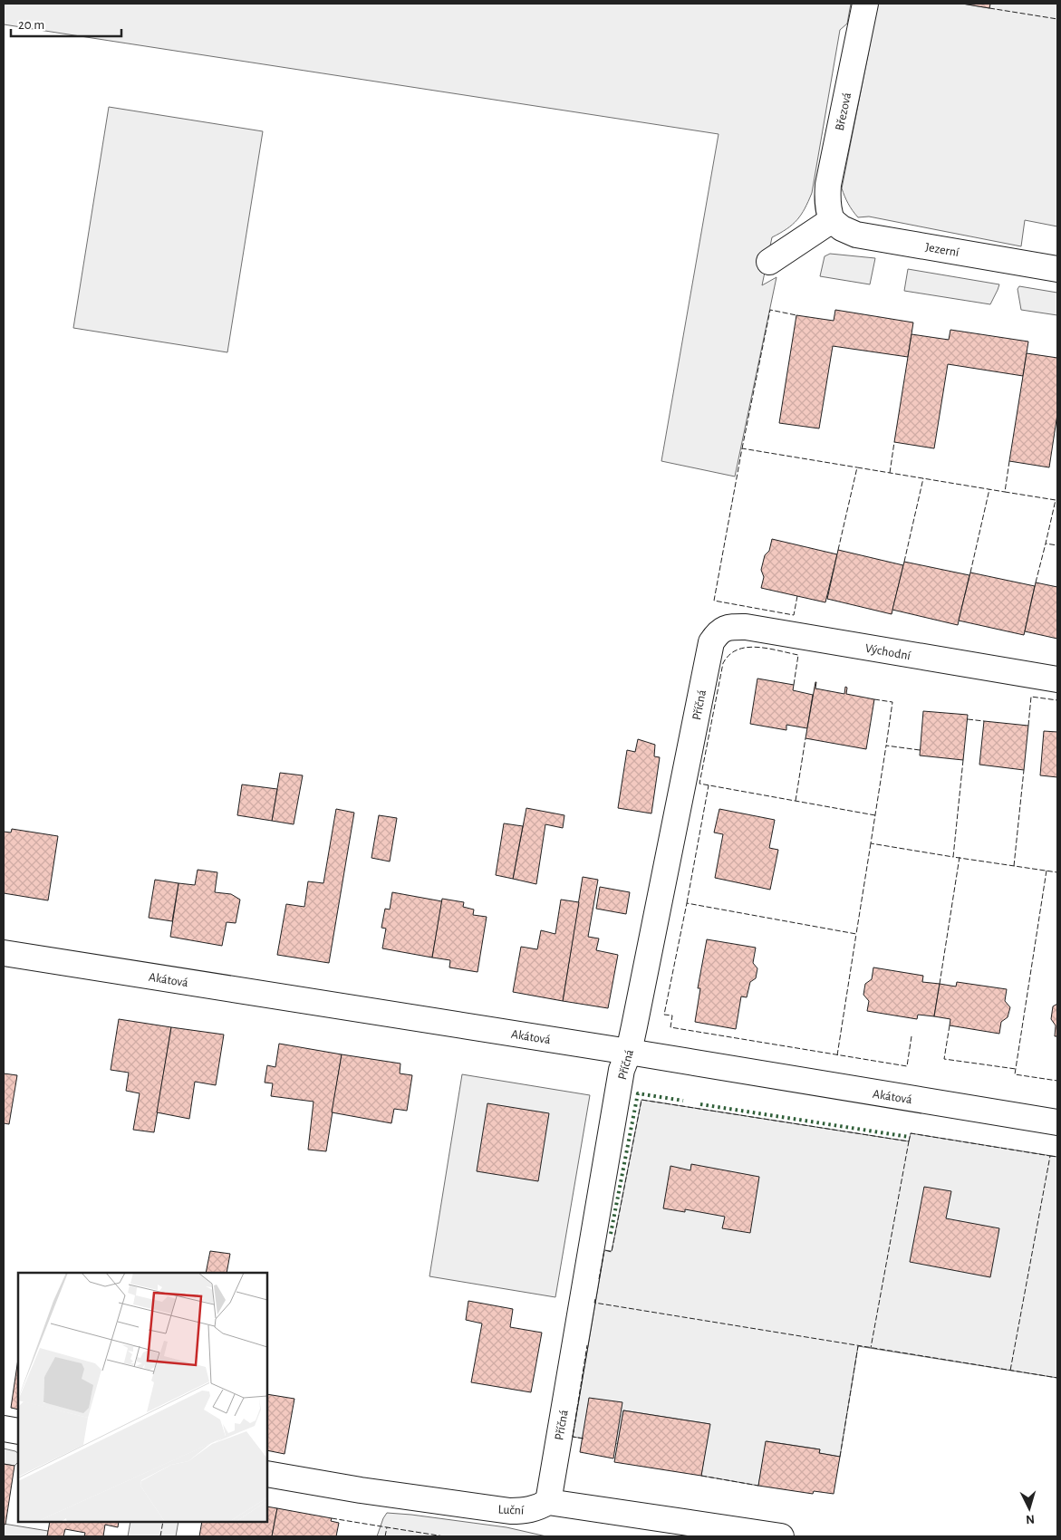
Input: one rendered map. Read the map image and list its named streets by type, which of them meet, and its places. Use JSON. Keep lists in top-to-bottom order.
{
  "streets": {
    "street": [
      "Březová",
      "Jezerní",
      "Východní",
      "Příčná",
      "Akátová",
      "Luční"
    ]
  },
  "crossings": [
    ["Březová", "Jezerní"],
    ["Východní", "Příčná"],
    ["Příčná", "Akátová"],
    ["Příčná", "Luční"]
  ],
  "scale_bar": "20 m",
  "north": "bottom"
}
